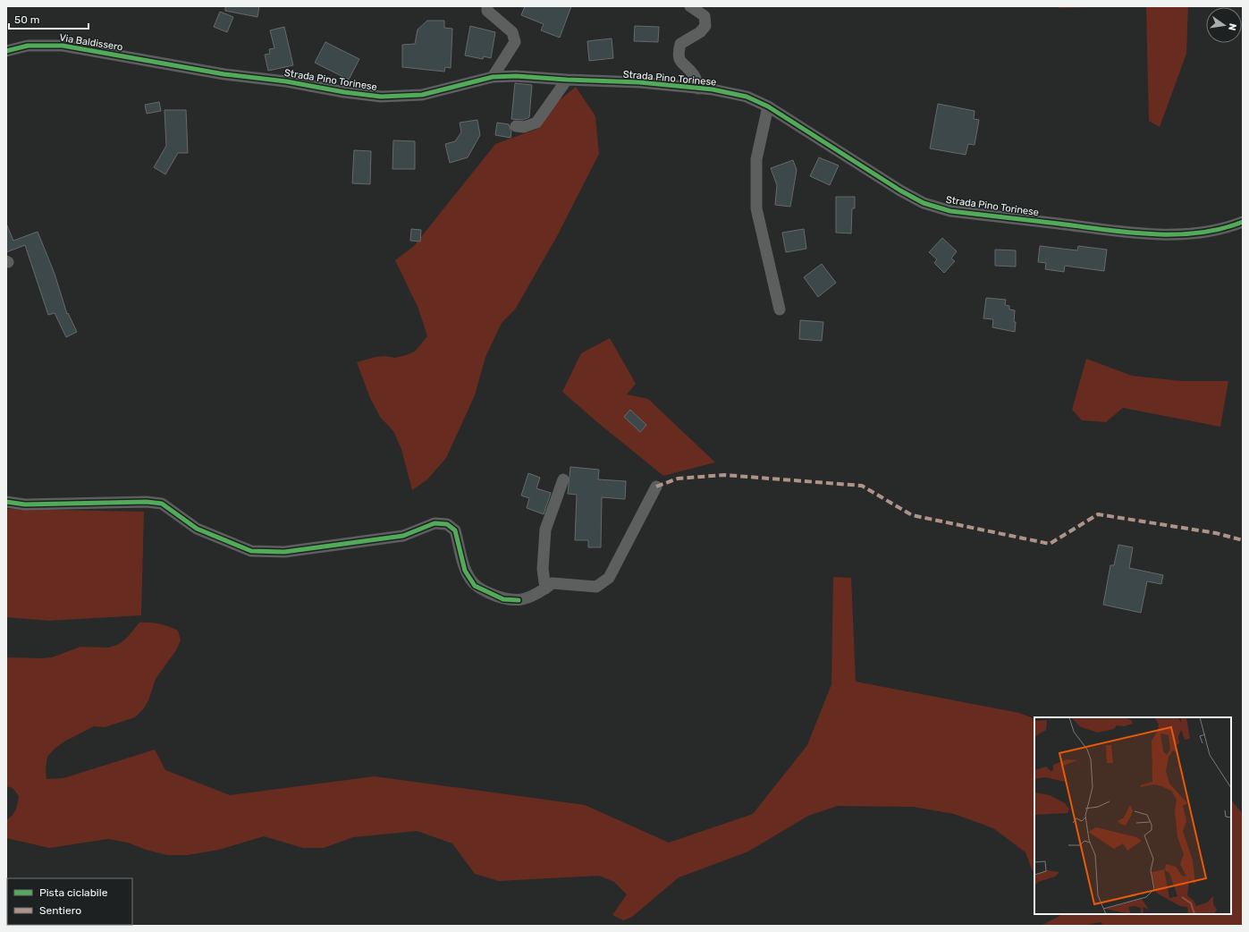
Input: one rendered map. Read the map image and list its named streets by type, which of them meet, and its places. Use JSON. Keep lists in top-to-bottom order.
{
  "streets": {
    "street": ["Via Baldissero", "Strada Pino Torinese"]
  },
  "crossings": [
    ["Via Baldissero", "Strada Pino Torinese"]
  ],
  "legend": ["Pista ciclabile", "Sentiero"],
  "scale_bar": "50 m",
  "north": "right"
}
